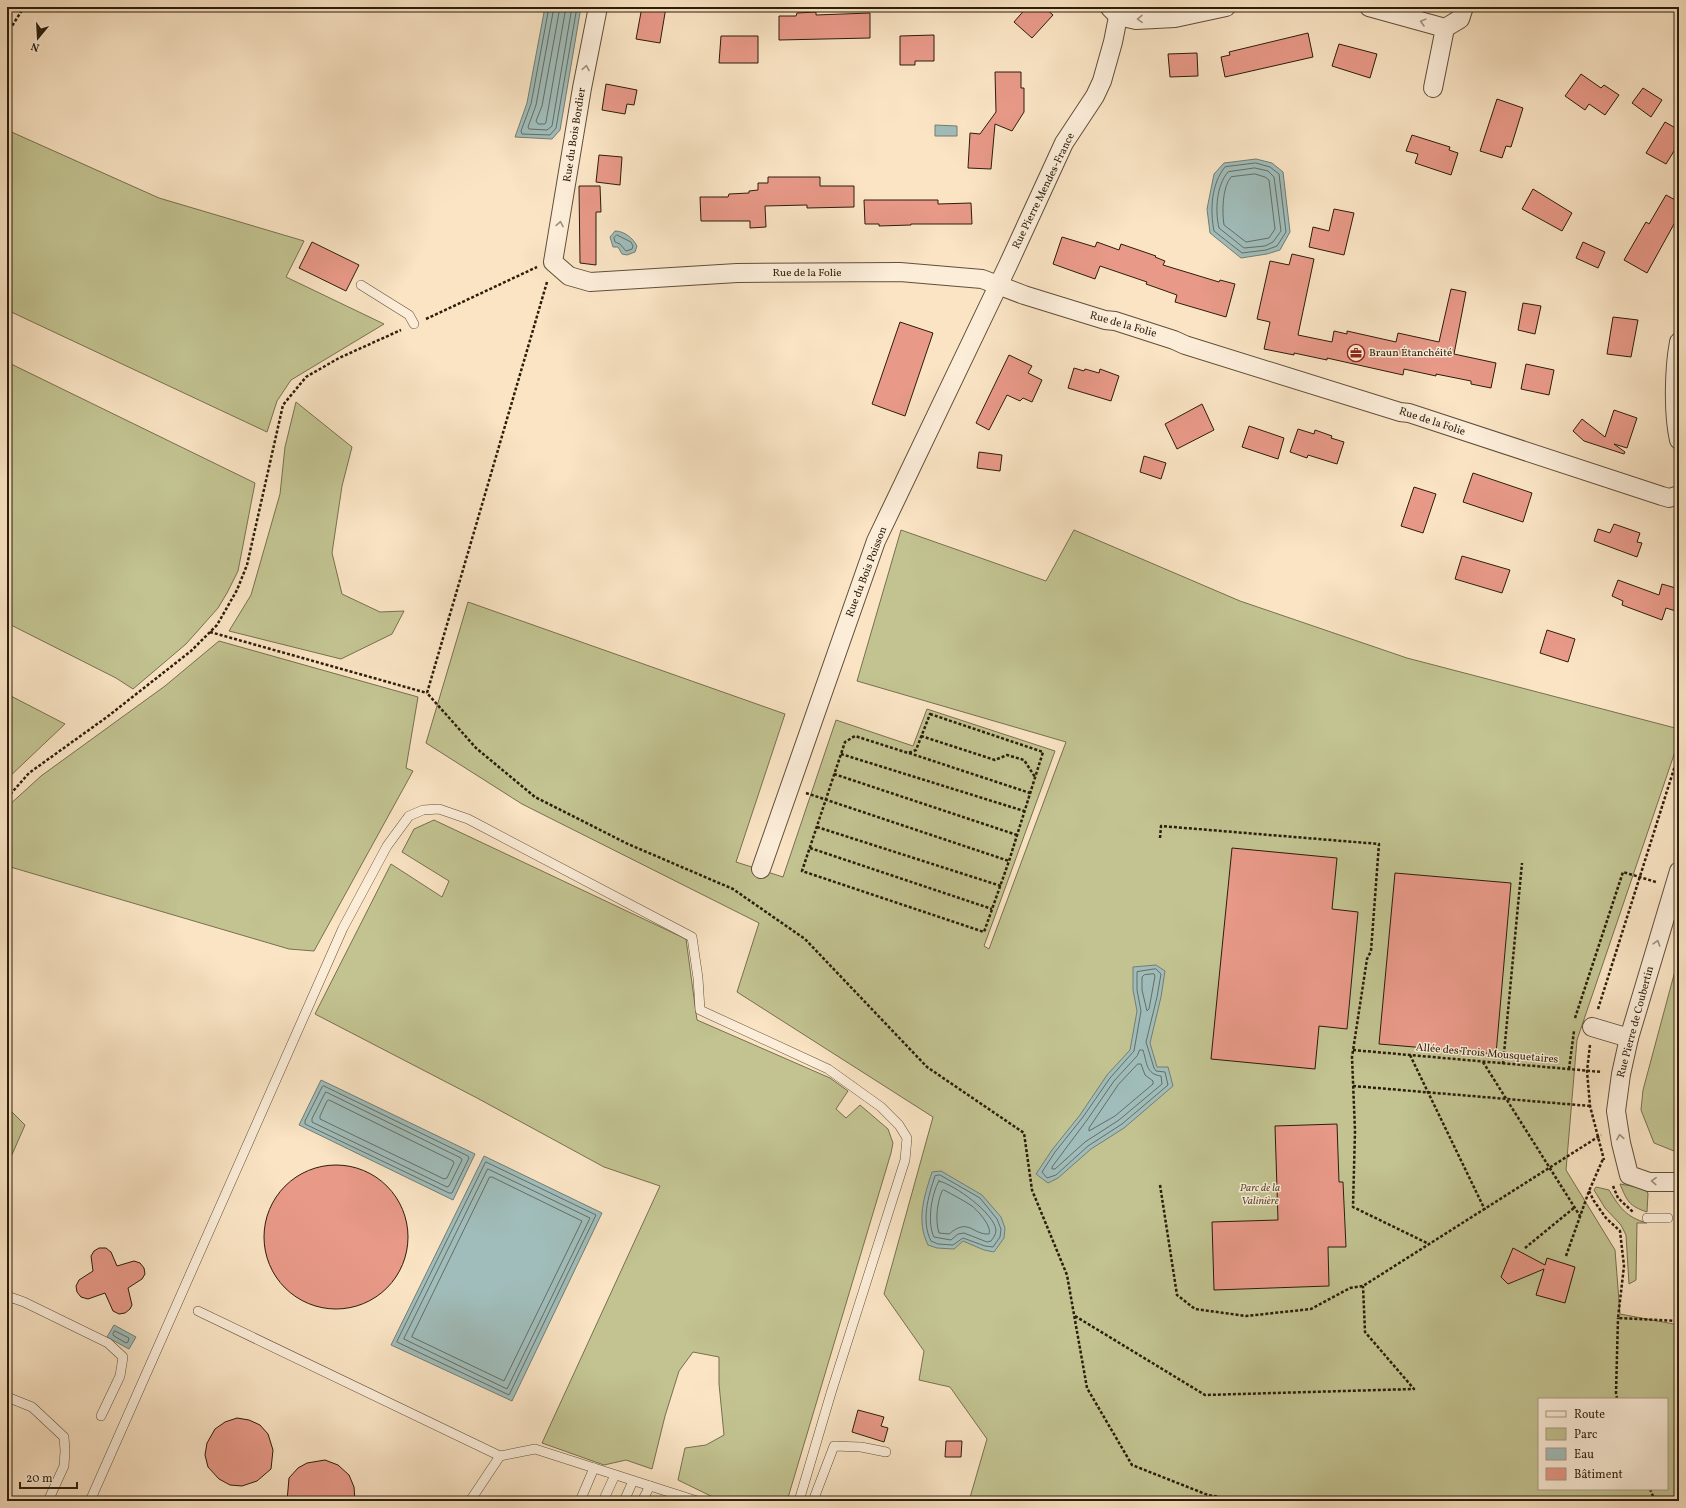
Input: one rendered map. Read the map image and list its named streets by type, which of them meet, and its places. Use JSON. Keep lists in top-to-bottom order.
{
  "streets": {
    "street": [
      "Rue du Bois Bordier",
      "Rue Pierre Mendes-France",
      "Rue de la Folie",
      "Rue du Bois Poisson",
      "Rue Pierre de Coubertin"
    ],
    "path": ["Allée des Trois Mousquetaires"]
  },
  "crossings": [
    ["Rue du Bois Bordier", "Rue de la Folie"],
    ["Rue Pierre Mendes-France", "Rue de la Folie"],
    ["Rue Pierre Mendes-France", "Rue du Bois Poisson"],
    ["Rue de la Folie", "Rue du Bois Poisson"],
    ["Rue Pierre de Coubertin", "Allée des Trois Mousquetaires"]
  ],
  "one_way": ["Rue du Bois Bordier", "Rue Pierre de Coubertin"],
  "parks": ["Parc de la Valinière"],
  "places": {
    "office": ["Braun Étanchéité"]
  },
  "legend": [
    "Route",
    "Parc",
    "Eau",
    "Bâtiment"
  ],
  "scale_bar": "20 m",
  "north": "bottom"
}
